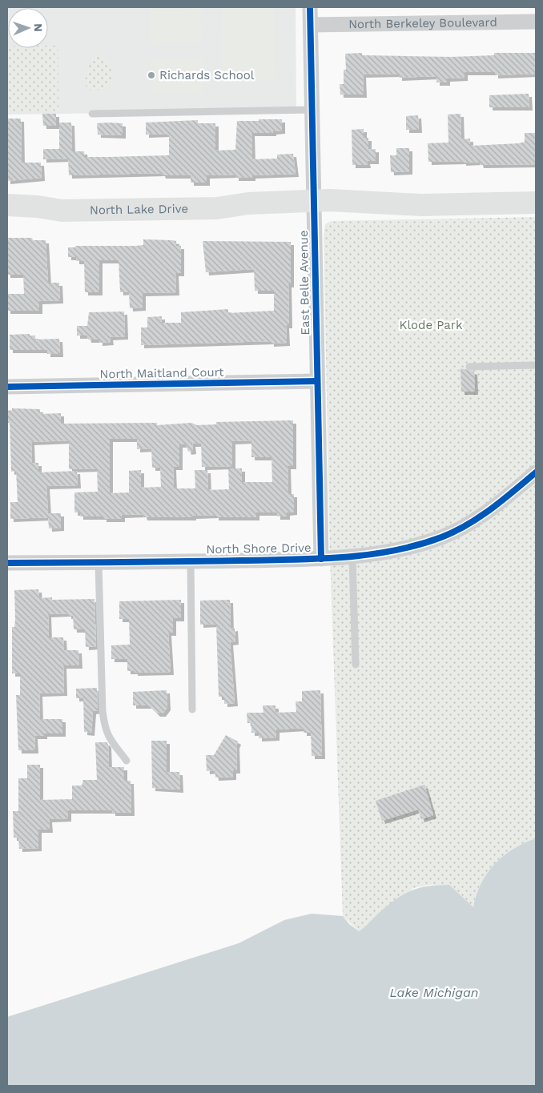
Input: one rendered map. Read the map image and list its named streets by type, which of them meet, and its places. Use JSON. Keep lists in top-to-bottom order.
{
  "streets": {
    "main road": ["North Lake Drive"],
    "street": [
      "North Berkeley Boulevard",
      "East Belle Avenue",
      "North Maitland Court",
      "North Shore Drive"
    ]
  },
  "crossings": [
    ["North Berkeley Boulevard", "East Belle Avenue"],
    ["North Lake Drive", "East Belle Avenue"],
    ["East Belle Avenue", "North Maitland Court"],
    ["East Belle Avenue", "North Shore Drive"]
  ],
  "water": ["Lake Michigan"],
  "parks": ["Klode Park"],
  "places": ["Richards School"],
  "north": "right"
}
